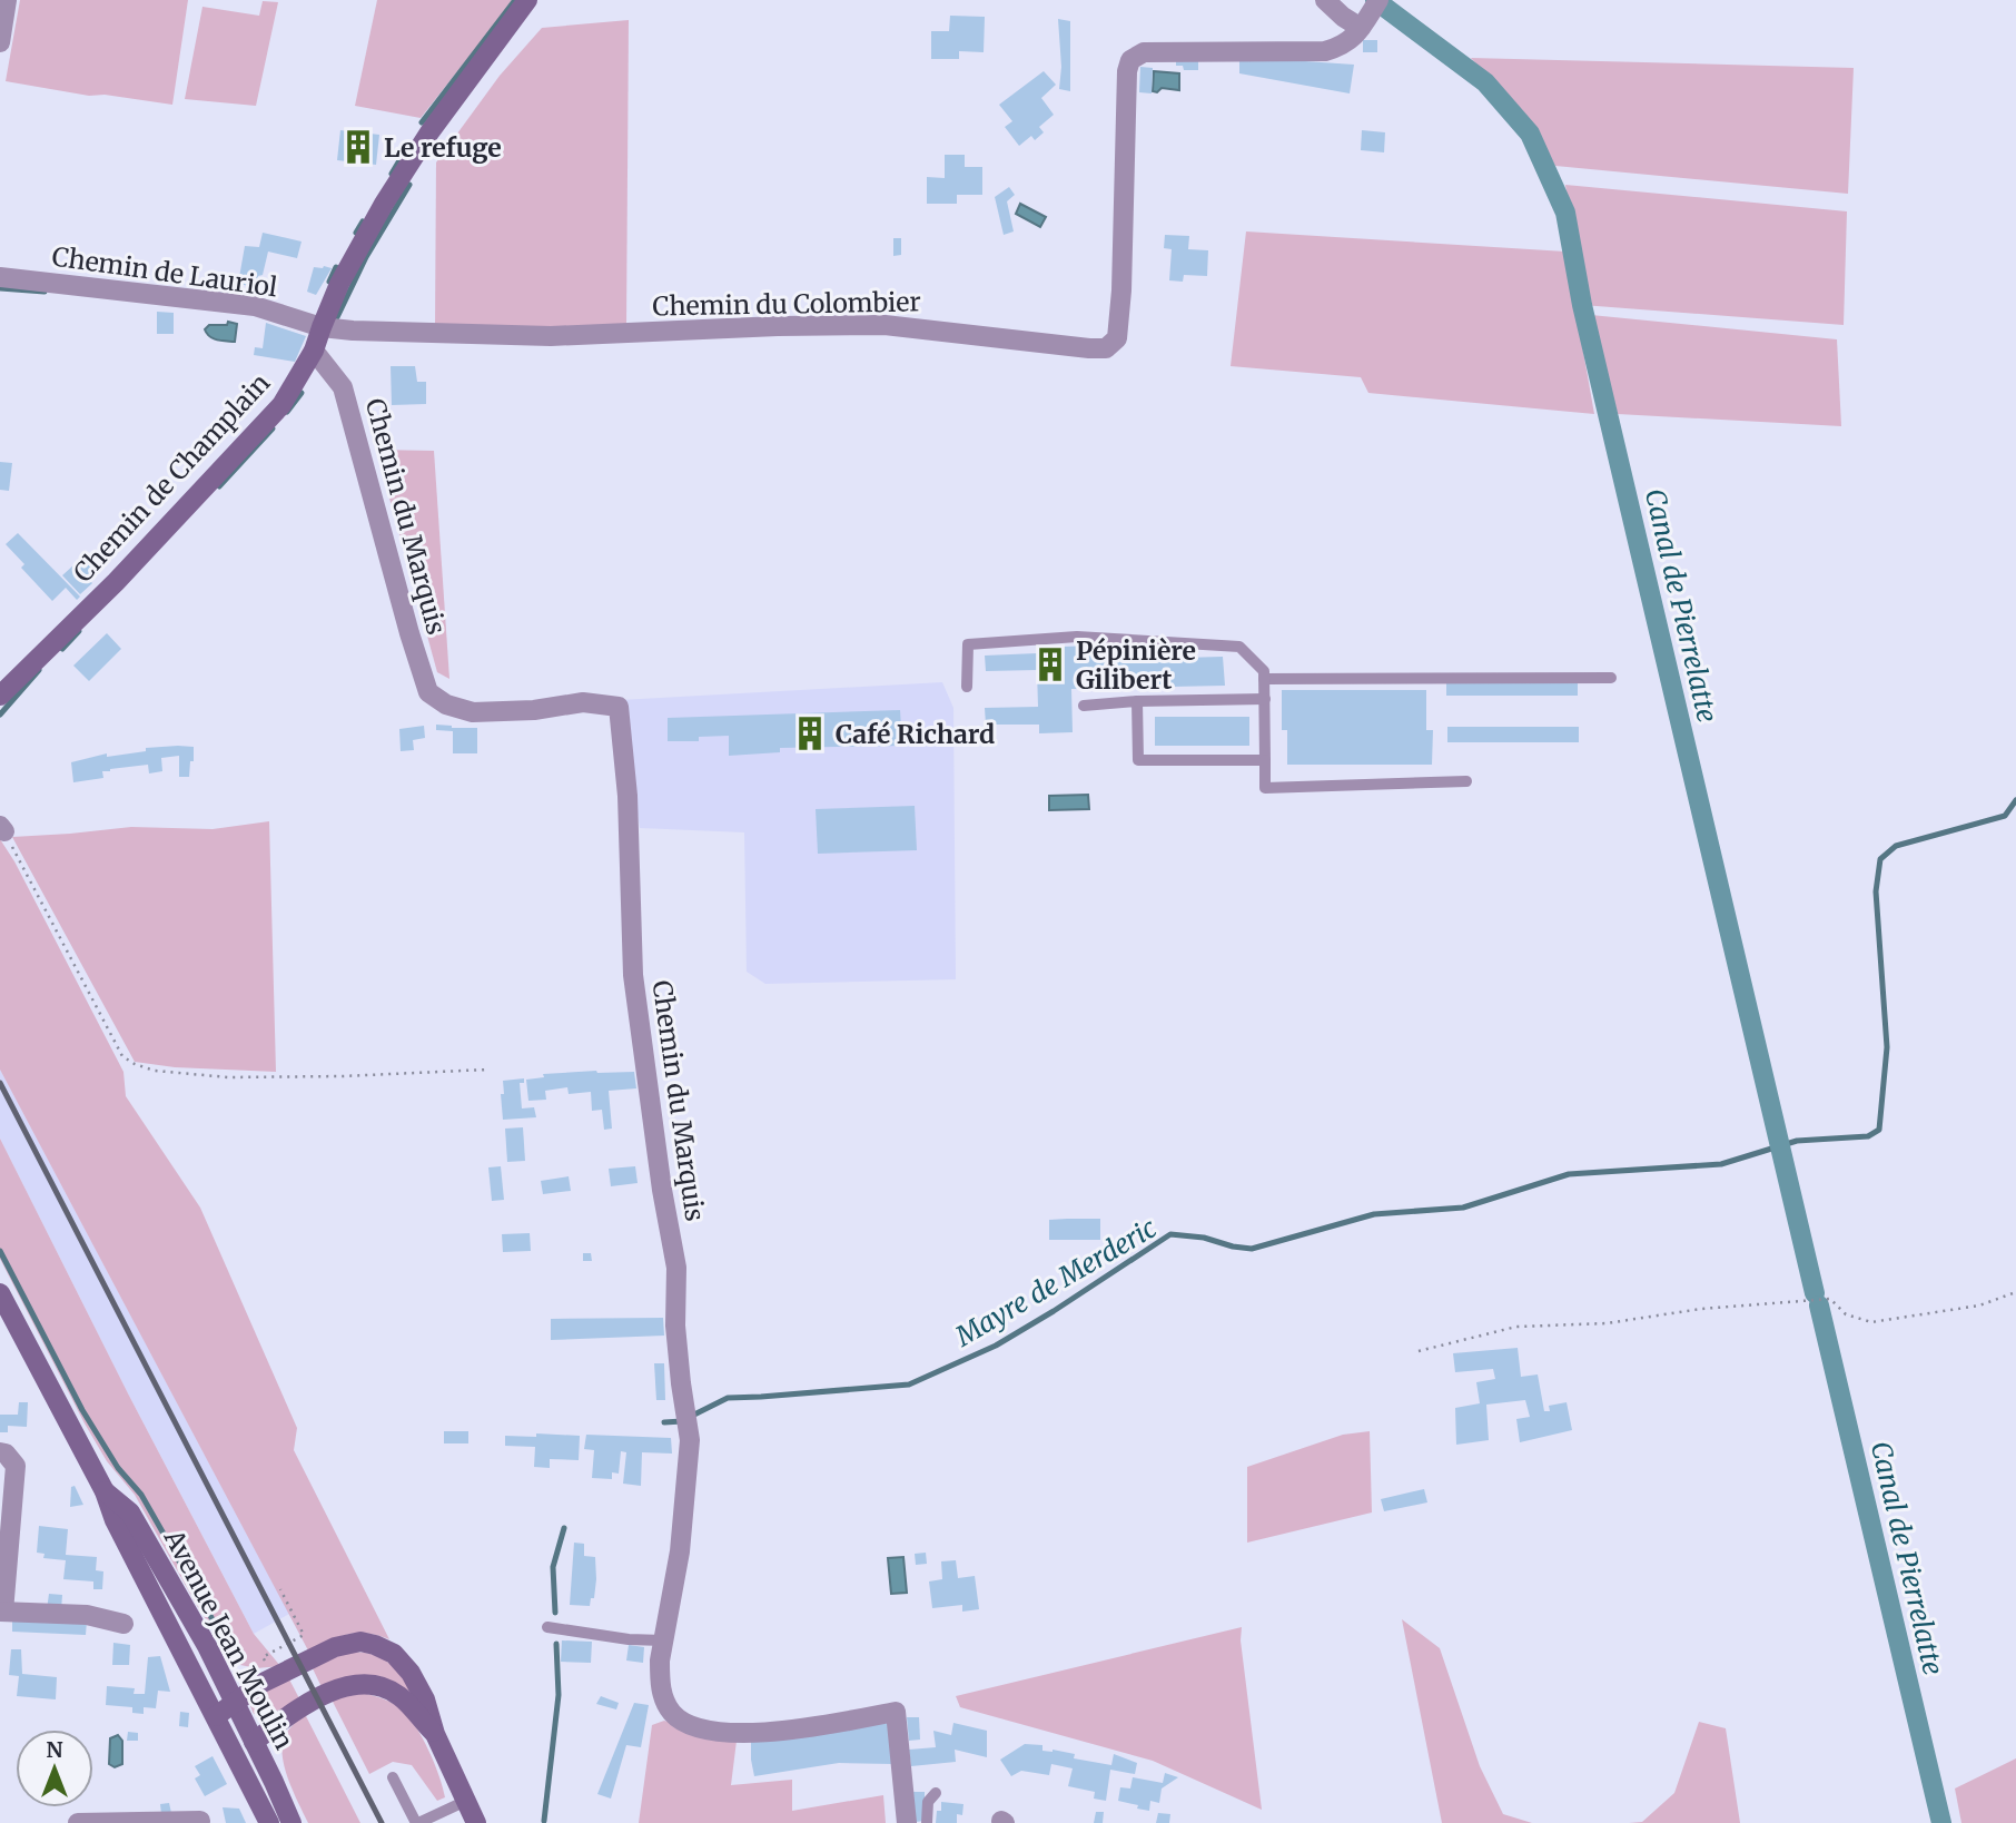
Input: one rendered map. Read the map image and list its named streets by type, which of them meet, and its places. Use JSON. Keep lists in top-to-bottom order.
{
  "streets": {
    "street": [
      "Chemin de Lauriol",
      "Chemin du Colombier",
      "Chemin de Champlain",
      "Chemin du Marquis",
      "Avenue Jean Moulin"
    ]
  },
  "crossings": [
    ["Chemin de Lauriol", "Chemin du Colombier"],
    ["Chemin de Lauriol", "Chemin de Champlain"],
    ["Chemin du Colombier", "Chemin de Champlain"],
    ["Chemin de Champlain", "Chemin du Marquis"]
  ],
  "water": ["Canal de Pierrelatte", "Mayre de Merderic"],
  "places": {
    "building": ["Le refuge", "Pépinière Gilibert", "Café Richard"]
  },
  "north": "top"
}
